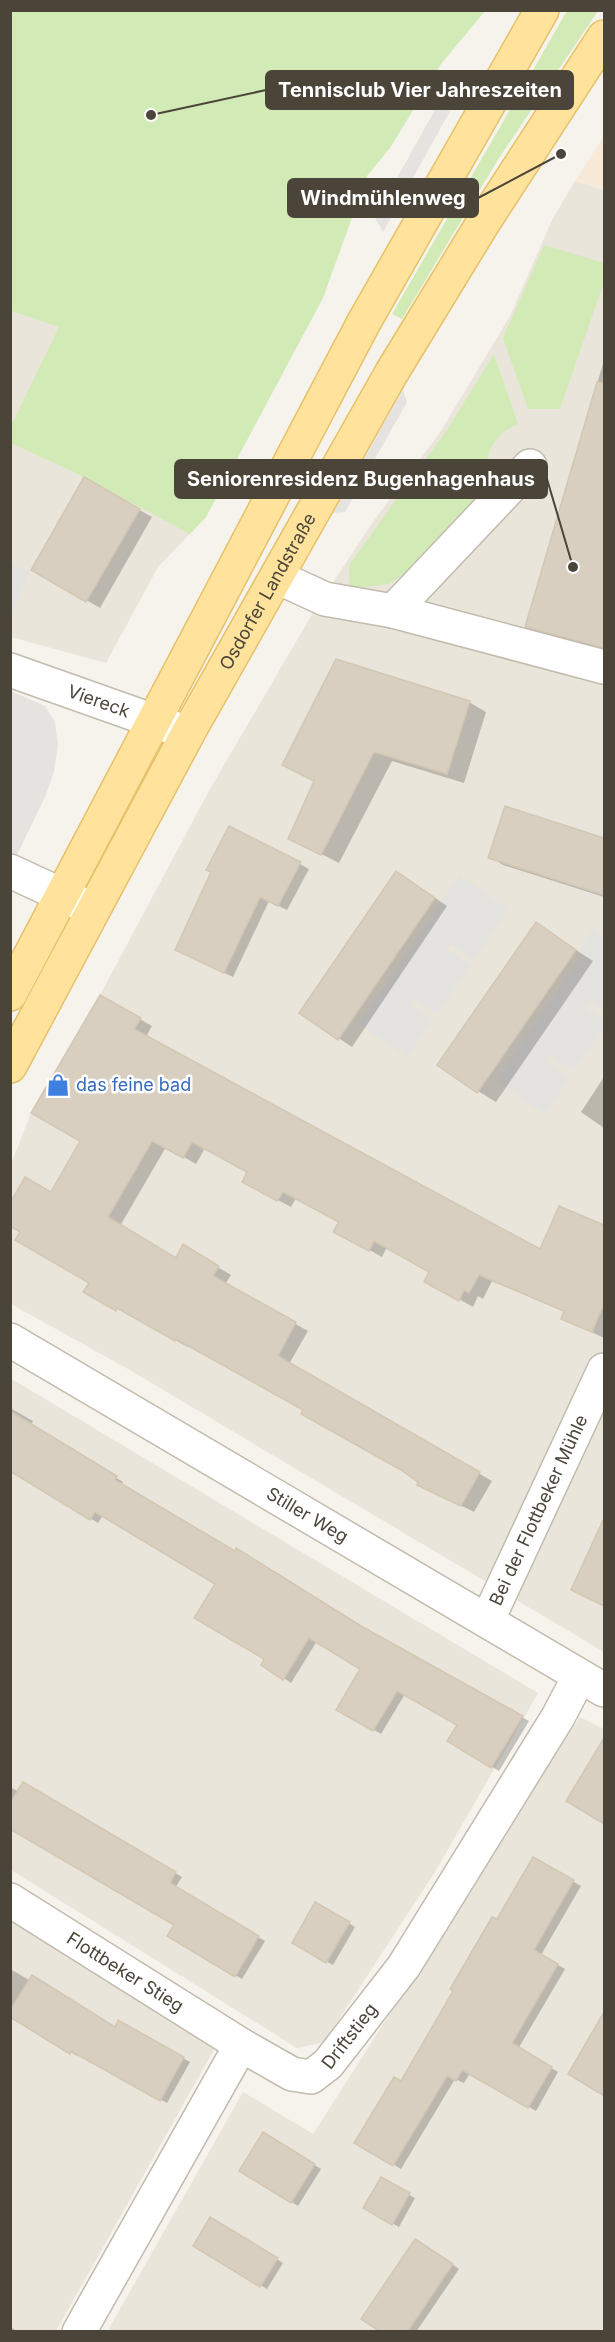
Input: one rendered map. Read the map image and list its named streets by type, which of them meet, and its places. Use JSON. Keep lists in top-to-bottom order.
{
  "streets": {
    "main road": ["Osdorfer Landstraße"],
    "street": [
      "Viereck",
      "Bei der Flottbeker Mühle",
      "Stiller Weg",
      "Flottbeker Stieg",
      "Driftstieg"
    ]
  },
  "crossings": [
    ["Osdorfer Landstraße", "Viereck"],
    ["Bei der Flottbeker Mühle", "Stiller Weg"],
    ["Stiller Weg", "Driftstieg"],
    ["Flottbeker Stieg", "Driftstieg"]
  ],
  "places": {
    "other": ["Tennisclub Vier Jahreszeiten", "Windmühlenweg", "Seniorenresidenz Bugenhagenhaus"],
    "shop": ["das feine bad"]
  }
}
